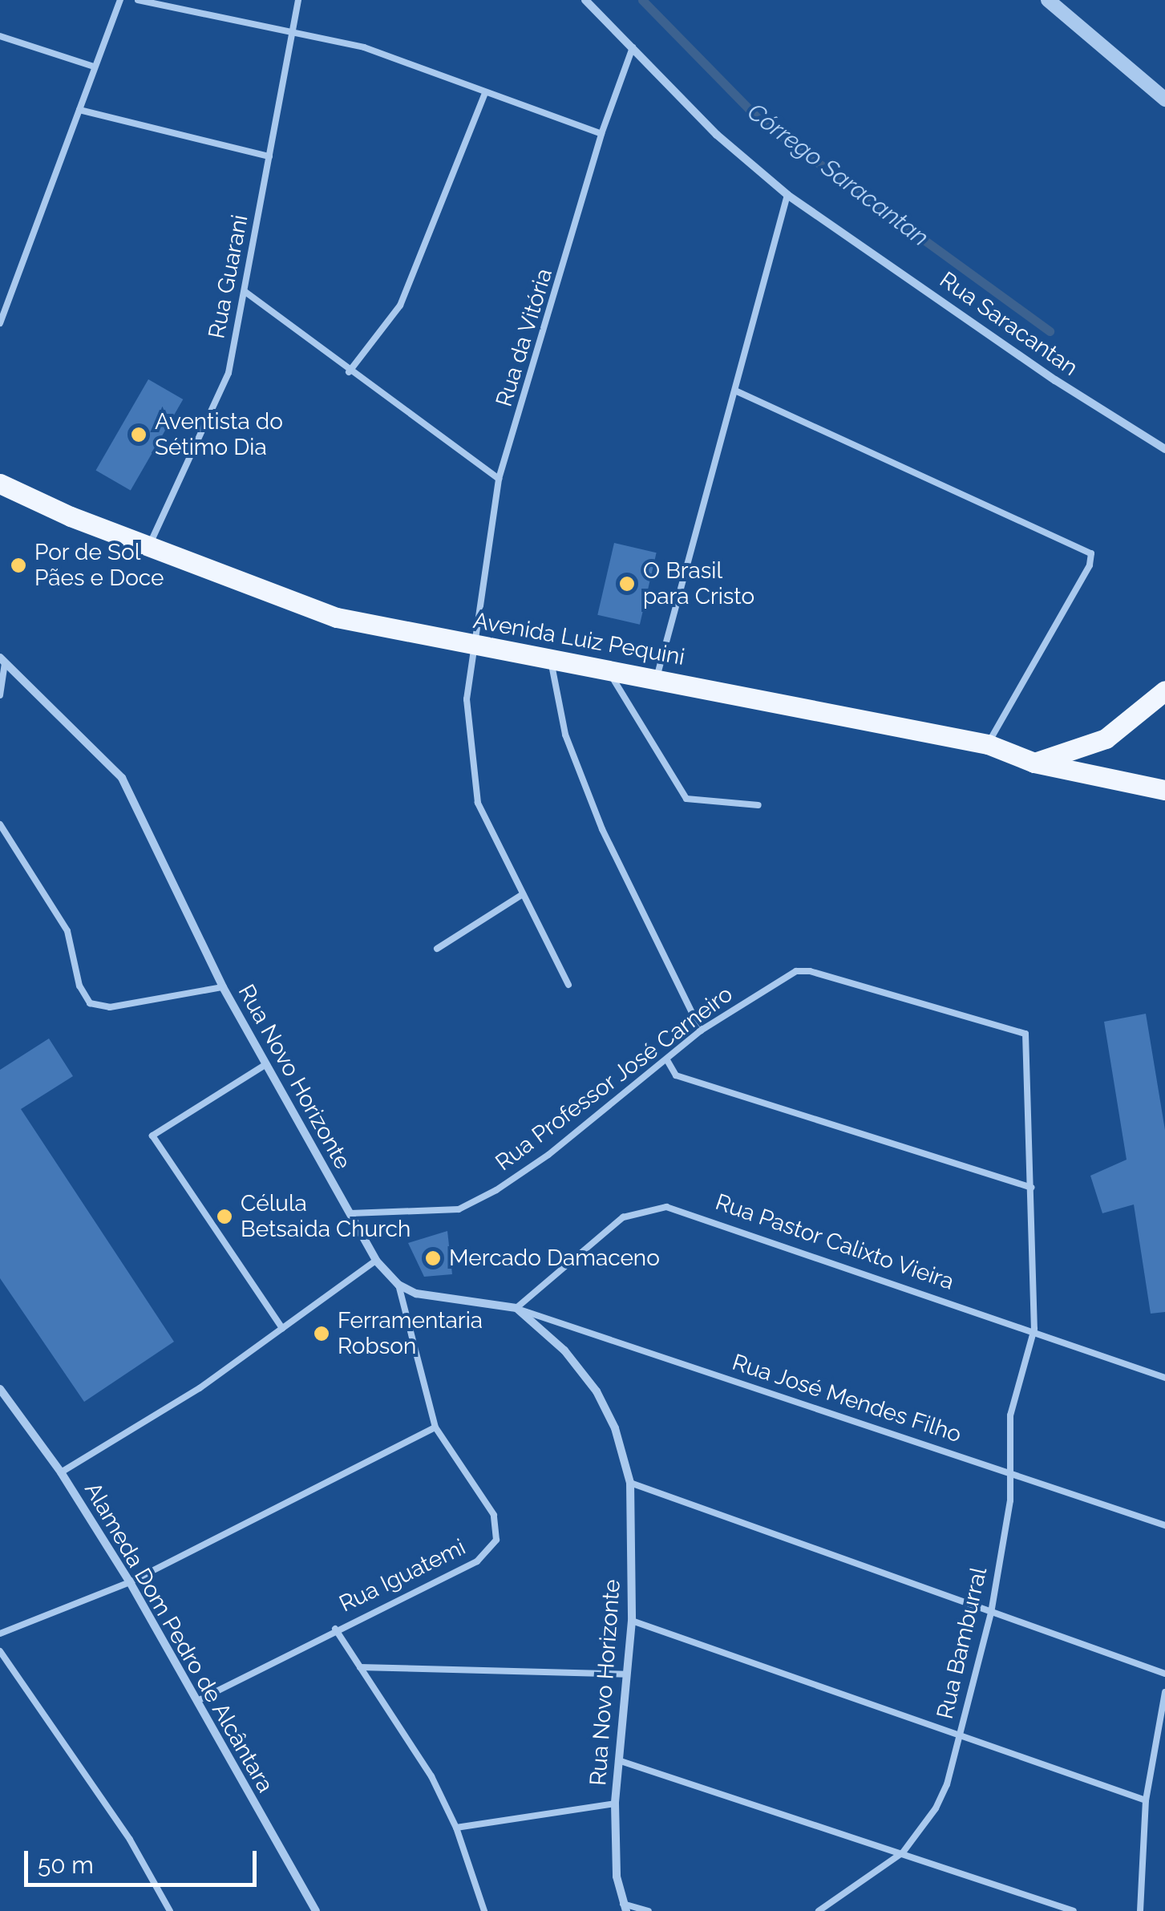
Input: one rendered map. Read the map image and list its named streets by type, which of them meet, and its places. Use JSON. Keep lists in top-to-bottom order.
{
  "streets": {
    "main road": ["Avenida Luiz Pequini"],
    "street": ["Rua Saracantan", "Rua Novo Horizonte", "Alameda Dom Pedro de Alcântara"],
    "lane": [
      "Rua Guarani",
      "Rua da Vitória",
      "Rua Professor José Carneiro",
      "Rua Pastor Calixto Vieira",
      "Rua José Mendes Filho",
      "Rua Iguatemi",
      "Rua Bamburral"
    ]
  },
  "crossings": [
    ["Rua Guarani", "Avenida Luiz Pequini"],
    ["Rua Saracantan", "Rua da Vitória"],
    ["Rua da Vitória", "Avenida Luiz Pequini"],
    ["Rua Novo Horizonte", "Rua Professor José Carneiro"],
    ["Rua Novo Horizonte", "Rua Pastor Calixto Vieira"],
    ["Rua Novo Horizonte", "Rua José Mendes Filho"],
    ["Rua Novo Horizonte", "Rua Iguatemi"],
    ["Rua Professor José Carneiro", "Rua Pastor Calixto Vieira"],
    ["Rua Professor José Carneiro", "Rua Bamburral"],
    ["Rua Pastor Calixto Vieira", "Rua José Mendes Filho"],
    ["Rua Pastor Calixto Vieira", "Rua Bamburral"],
    ["Rua José Mendes Filho", "Rua Bamburral"],
    ["Rua Iguatemi", "Alameda Dom Pedro de Alcântara"]
  ],
  "water": ["Córrego Saracantan"],
  "places": [
    "Aventista do Sétimo Dia",
    "Por de Sol Pães e Doce",
    "O Brasil para Cristo",
    "Célula Betsaida Church",
    "Mercado Damaceno",
    "Ferramentaria Robson"
  ],
  "scale_bar": "50 m"
}
